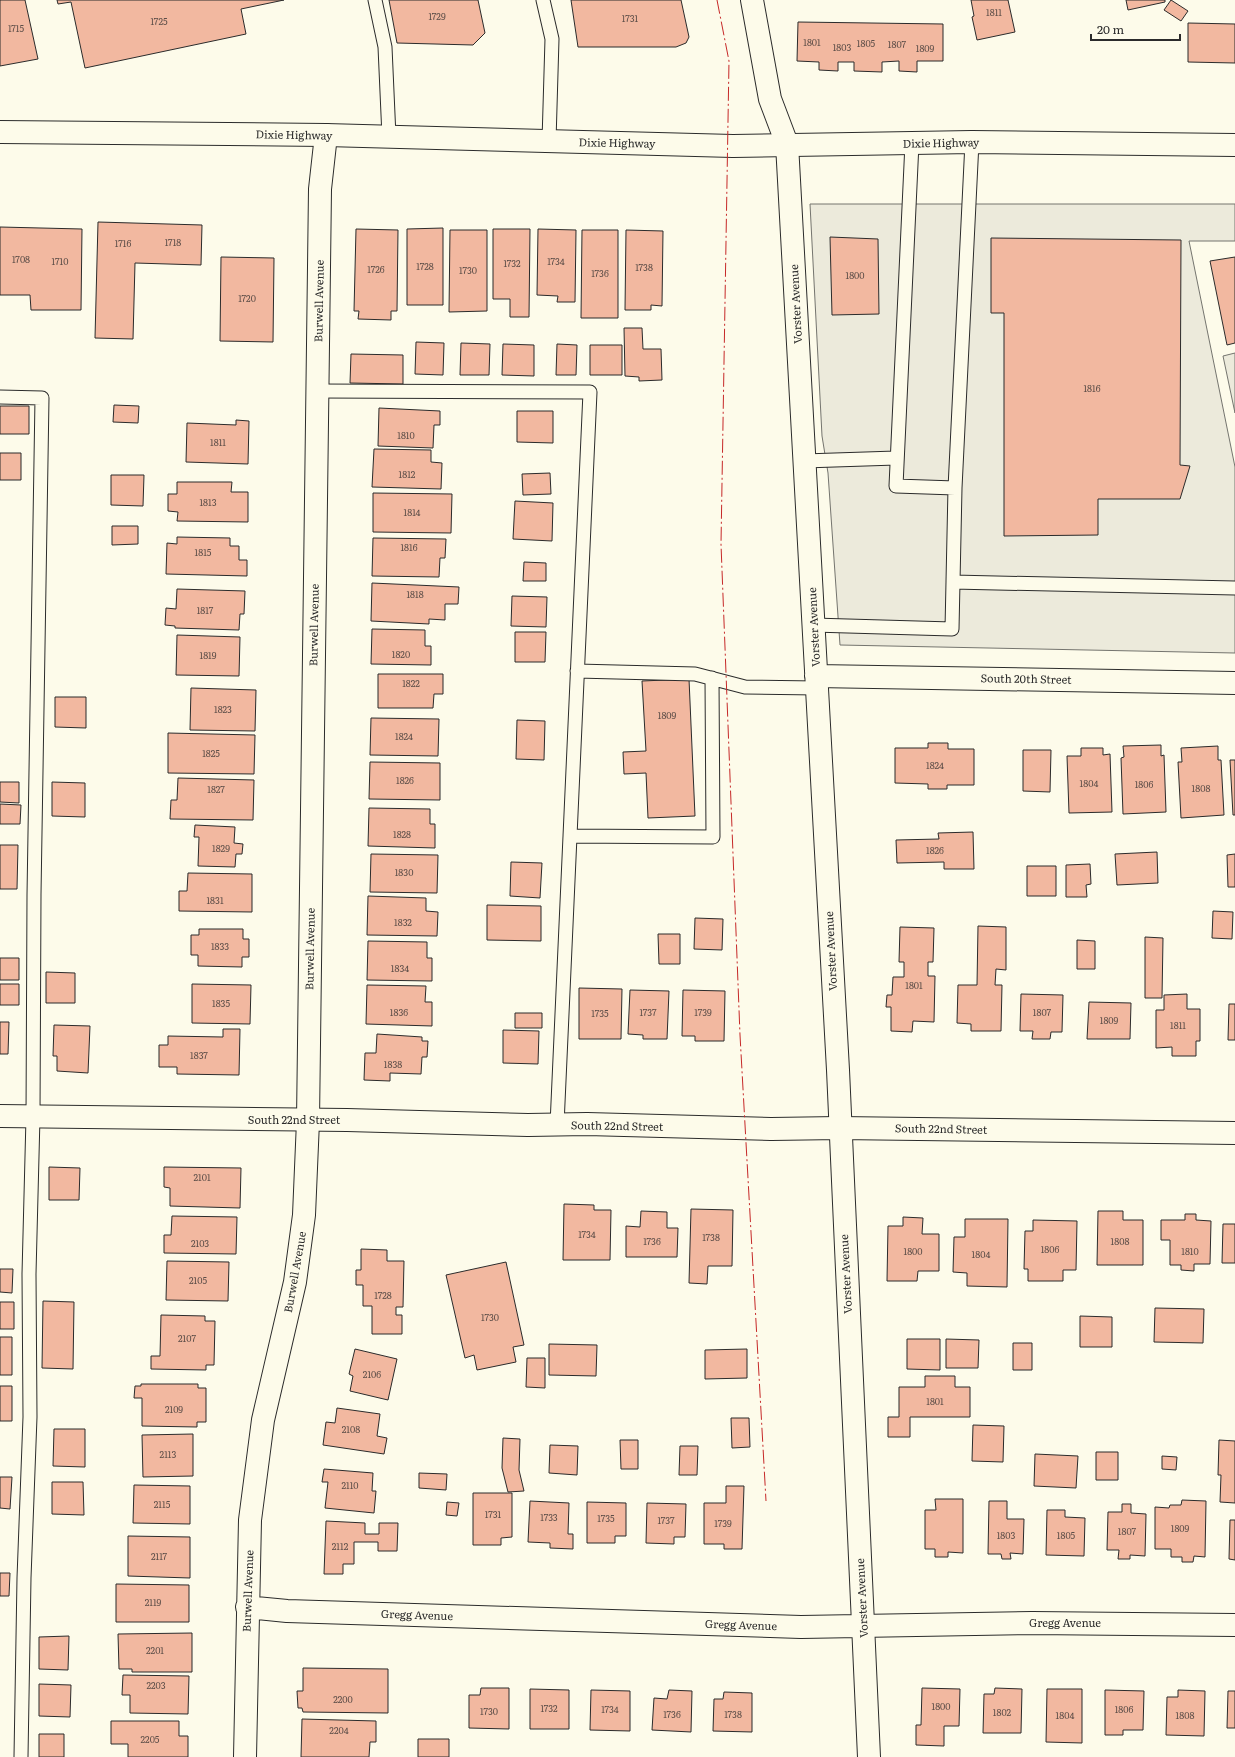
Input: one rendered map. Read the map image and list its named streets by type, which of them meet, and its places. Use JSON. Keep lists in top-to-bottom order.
{
  "streets": {
    "street": [
      "Dixie Highway",
      "Burwell Avenue",
      "Vorster Avenue",
      "South 20th Street",
      "South 22nd Street",
      "Gregg Avenue"
    ]
  },
  "crossings": [
    ["Dixie Highway", "Burwell Avenue"],
    ["Dixie Highway", "Vorster Avenue"],
    ["Burwell Avenue", "South 22nd Street"],
    ["Burwell Avenue", "Gregg Avenue"],
    ["Vorster Avenue", "South 20th Street"],
    ["Vorster Avenue", "South 22nd Street"],
    ["Vorster Avenue", "Gregg Avenue"]
  ],
  "house_numbers": [
    "1811",
    "1729",
    "1731",
    "1725",
    "1715",
    "1801",
    "1805",
    "1807",
    "1803",
    "1809",
    "1718",
    "1716",
    "1708",
    "1710",
    "1734",
    "1732",
    "1728",
    "1738",
    "1726",
    "1730",
    "1736",
    "1800",
    "1720",
    "1816",
    "1810",
    "1811",
    "1812",
    "1813",
    "1814",
    "1816",
    "1815",
    "1818",
    "1817",
    "1820",
    "1819",
    "1822",
    "1823",
    "1809",
    "1824",
    "1825",
    "1824",
    "1826",
    "1804",
    "1806",
    "1808",
    "1827",
    "1828",
    "1829",
    "1826",
    "1830",
    "1831",
    "1832",
    "1833",
    "1834",
    "1801",
    "1835",
    "1836",
    "1737",
    "1739",
    "1807",
    "1735",
    "1809",
    "1811",
    "1837",
    "1838",
    "2101",
    "1734",
    "1738",
    "1736",
    "1808",
    "2103",
    "1806",
    "1800",
    "1810",
    "1804",
    "2105",
    "1728",
    "1730",
    "2107",
    "2106",
    "1801",
    "2109",
    "2108",
    "2113",
    "2110",
    "2115",
    "1731",
    "1733",
    "1735",
    "1737",
    "1739",
    "1809",
    "1807",
    "1803",
    "1805",
    "2112",
    "2117",
    "2119",
    "2201",
    "2203",
    "2200",
    "1800",
    "1732",
    "1734",
    "1806",
    "1730",
    "1802",
    "1736",
    "1738",
    "1804",
    "1808",
    "2204",
    "2205"
  ],
  "scale_bar": "20 m"
}
